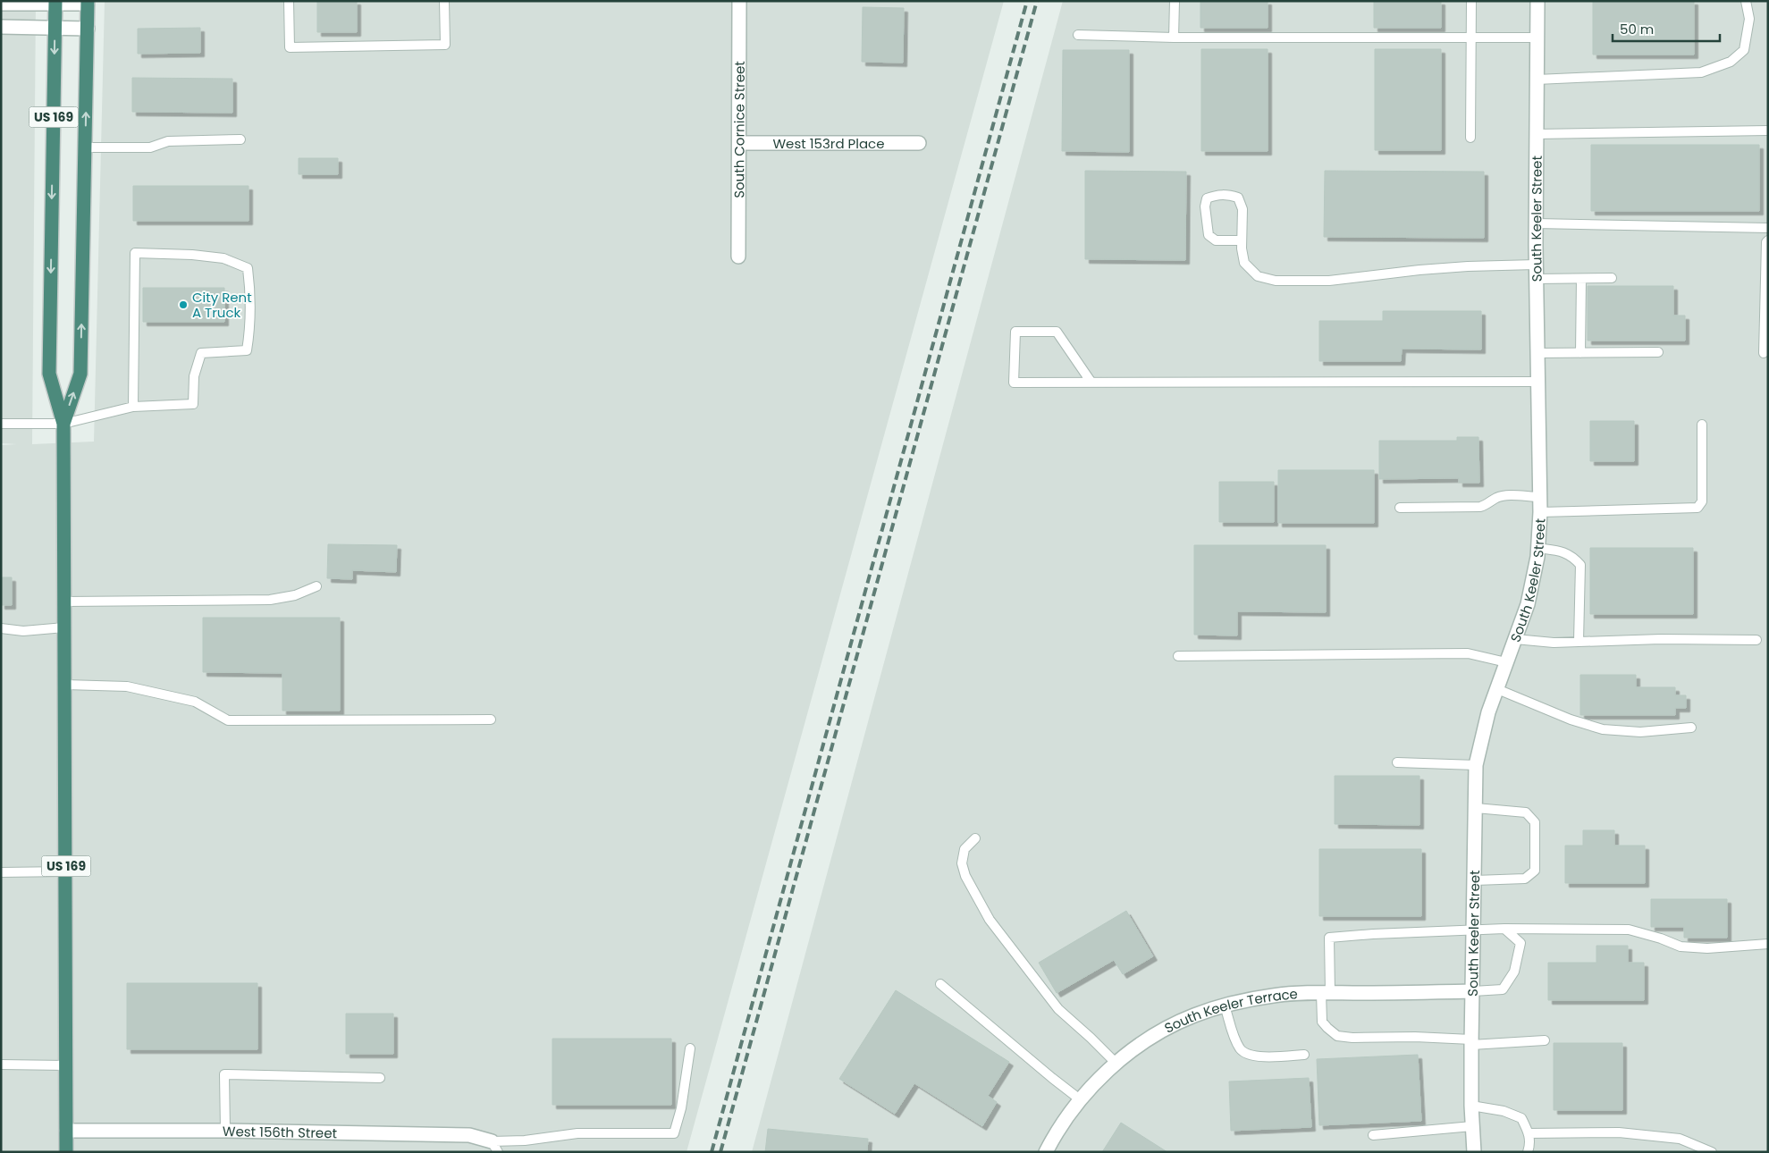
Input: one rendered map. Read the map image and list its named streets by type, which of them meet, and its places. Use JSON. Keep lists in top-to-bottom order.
{
  "streets": {
    "highway": ["US 169"],
    "street": [
      "South Cornice Street",
      "West 153rd Place",
      "South Keeler Street",
      "South Keeler Terrace",
      "West 156th Street"
    ]
  },
  "crossings": [
    ["US 169", "West 156th Street"],
    ["South Cornice Street", "West 153rd Place"],
    ["South Keeler Street", "South Keeler Terrace"]
  ],
  "places": ["City Rent A Truck"],
  "scale_bar": "50 m"
}
